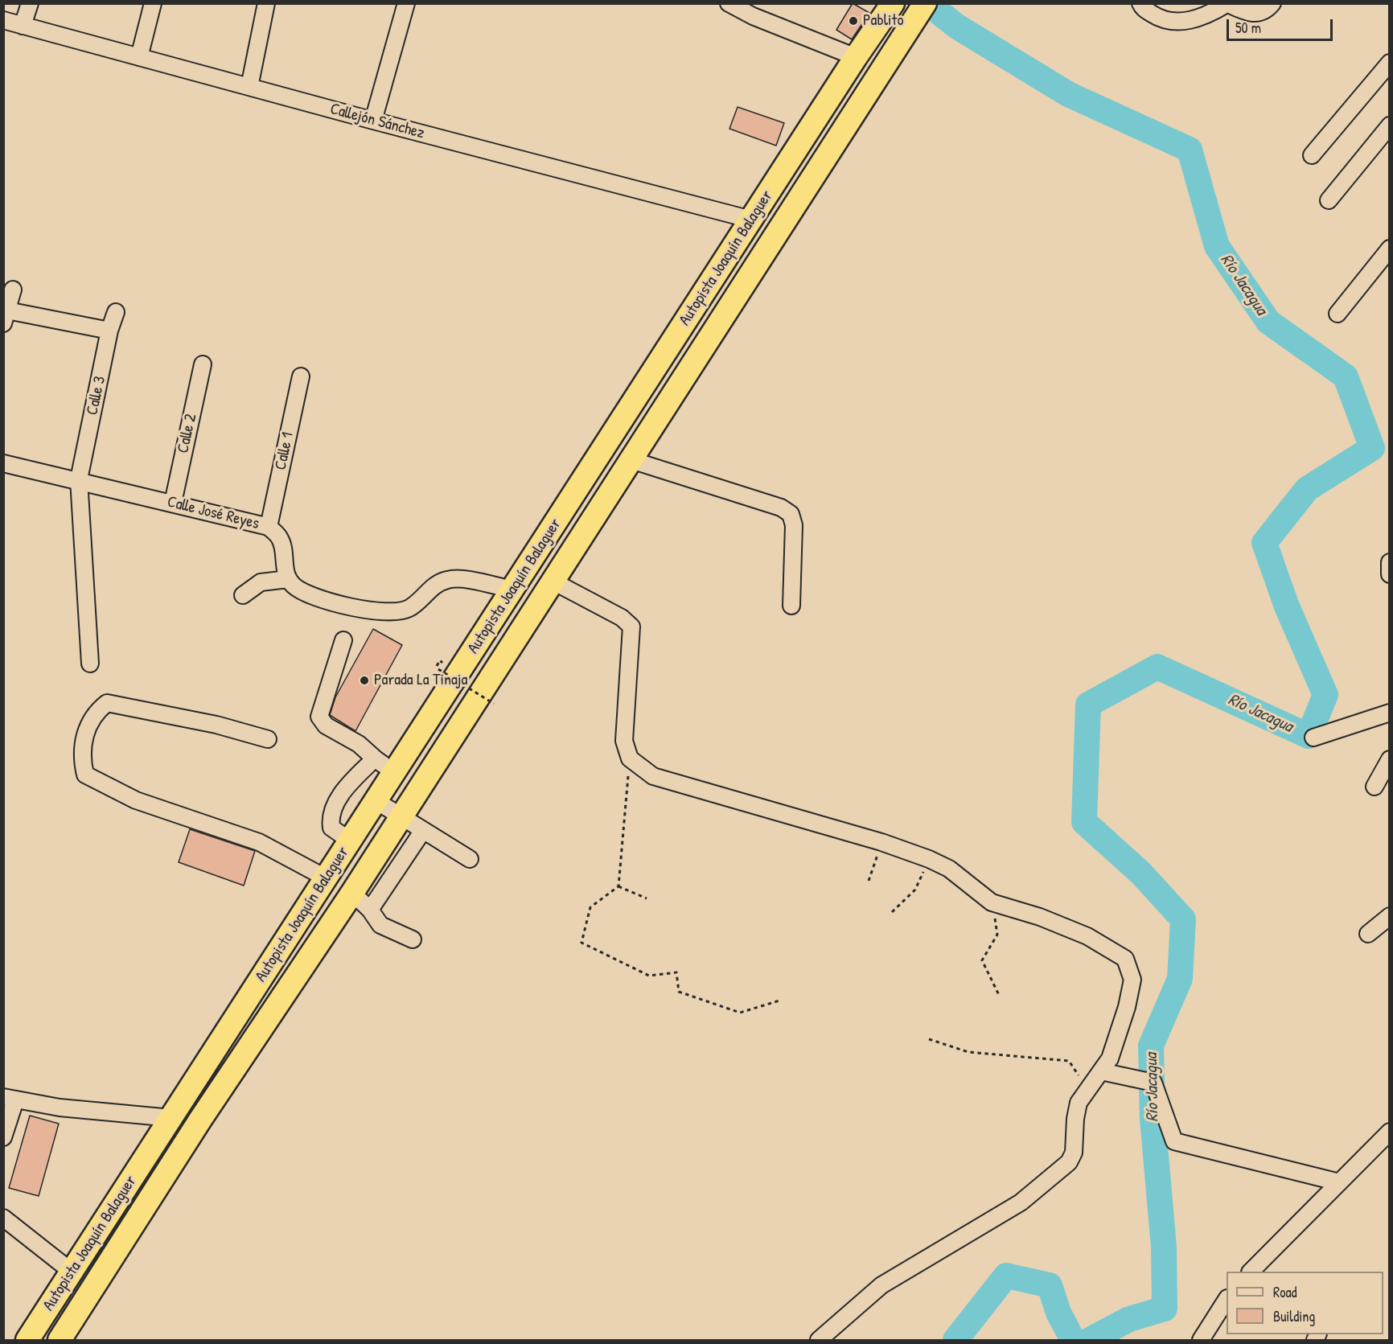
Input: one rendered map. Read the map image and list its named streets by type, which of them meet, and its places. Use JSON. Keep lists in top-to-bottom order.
{
  "streets": {
    "highway": ["Autopista Joaquín Balaguer"],
    "street": [
      "Callejón Sánchez",
      "Calle 3",
      "Calle 2",
      "Calle 1",
      "Calle José Reyes"
    ]
  },
  "crossings": [
    ["Callejón Sánchez", "Autopista Joaquín Balaguer"],
    ["Calle 3", "Calle José Reyes"],
    ["Calle 2", "Calle José Reyes"],
    ["Calle 1", "Calle José Reyes"]
  ],
  "water": ["Río Jacagua"],
  "places": ["Pablito", "Parada La Tinaja"],
  "legend": ["Road", "Building"],
  "scale_bar": "50 m"
}
